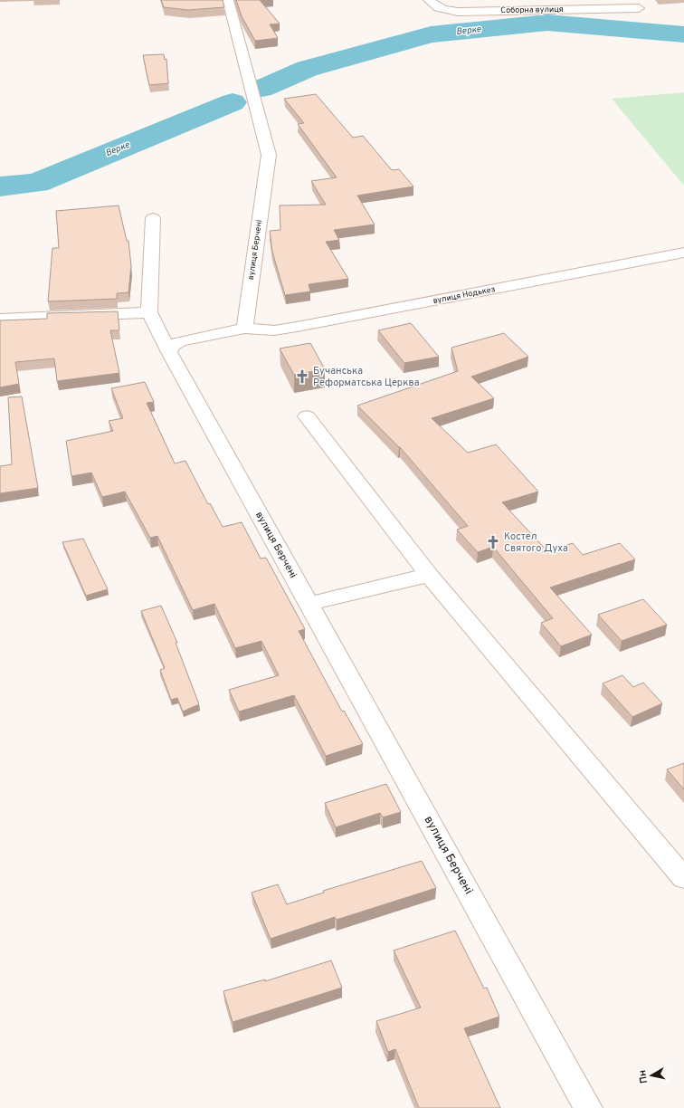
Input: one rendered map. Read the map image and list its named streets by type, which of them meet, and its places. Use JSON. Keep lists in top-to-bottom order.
{
  "streets": {
    "street": ["Соборна вулиця", "вулиця Берчені", "вулиця Нодькез"]
  },
  "crossings": [
    ["вулиця Берчені", "вулиця Нодькез"]
  ],
  "water": ["Верке"],
  "places": {
    "church": ["Бучанська Реформатська Церква", "Костел Святого Духа"]
  },
  "north": "left"
}
